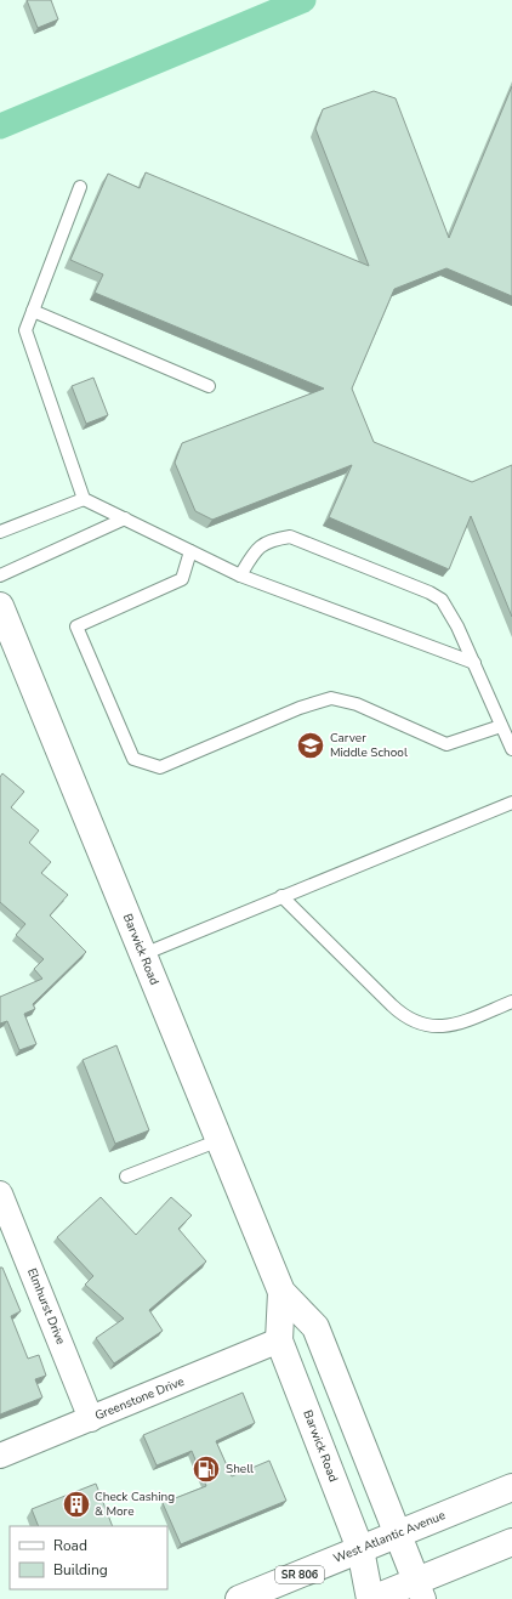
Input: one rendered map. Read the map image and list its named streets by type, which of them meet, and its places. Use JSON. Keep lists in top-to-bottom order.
{
  "streets": {
    "street": [
      "Barwick Road",
      "Elmhurst Drive",
      "Greenstone Drive",
      "West Atlantic Avenue",
      "SR 806"
    ]
  },
  "crossings": [
    ["Barwick Road", "Greenstone Drive"],
    ["Barwick Road", "West Atlantic Avenue"],
    ["Elmhurst Drive", "Greenstone Drive"]
  ],
  "places": {
    "school or university": ["Carver Middle School"],
    "fuel station": ["Shell"],
    "building": ["Check Cashing & More"]
  },
  "legend": ["Road", "Building"]
}
